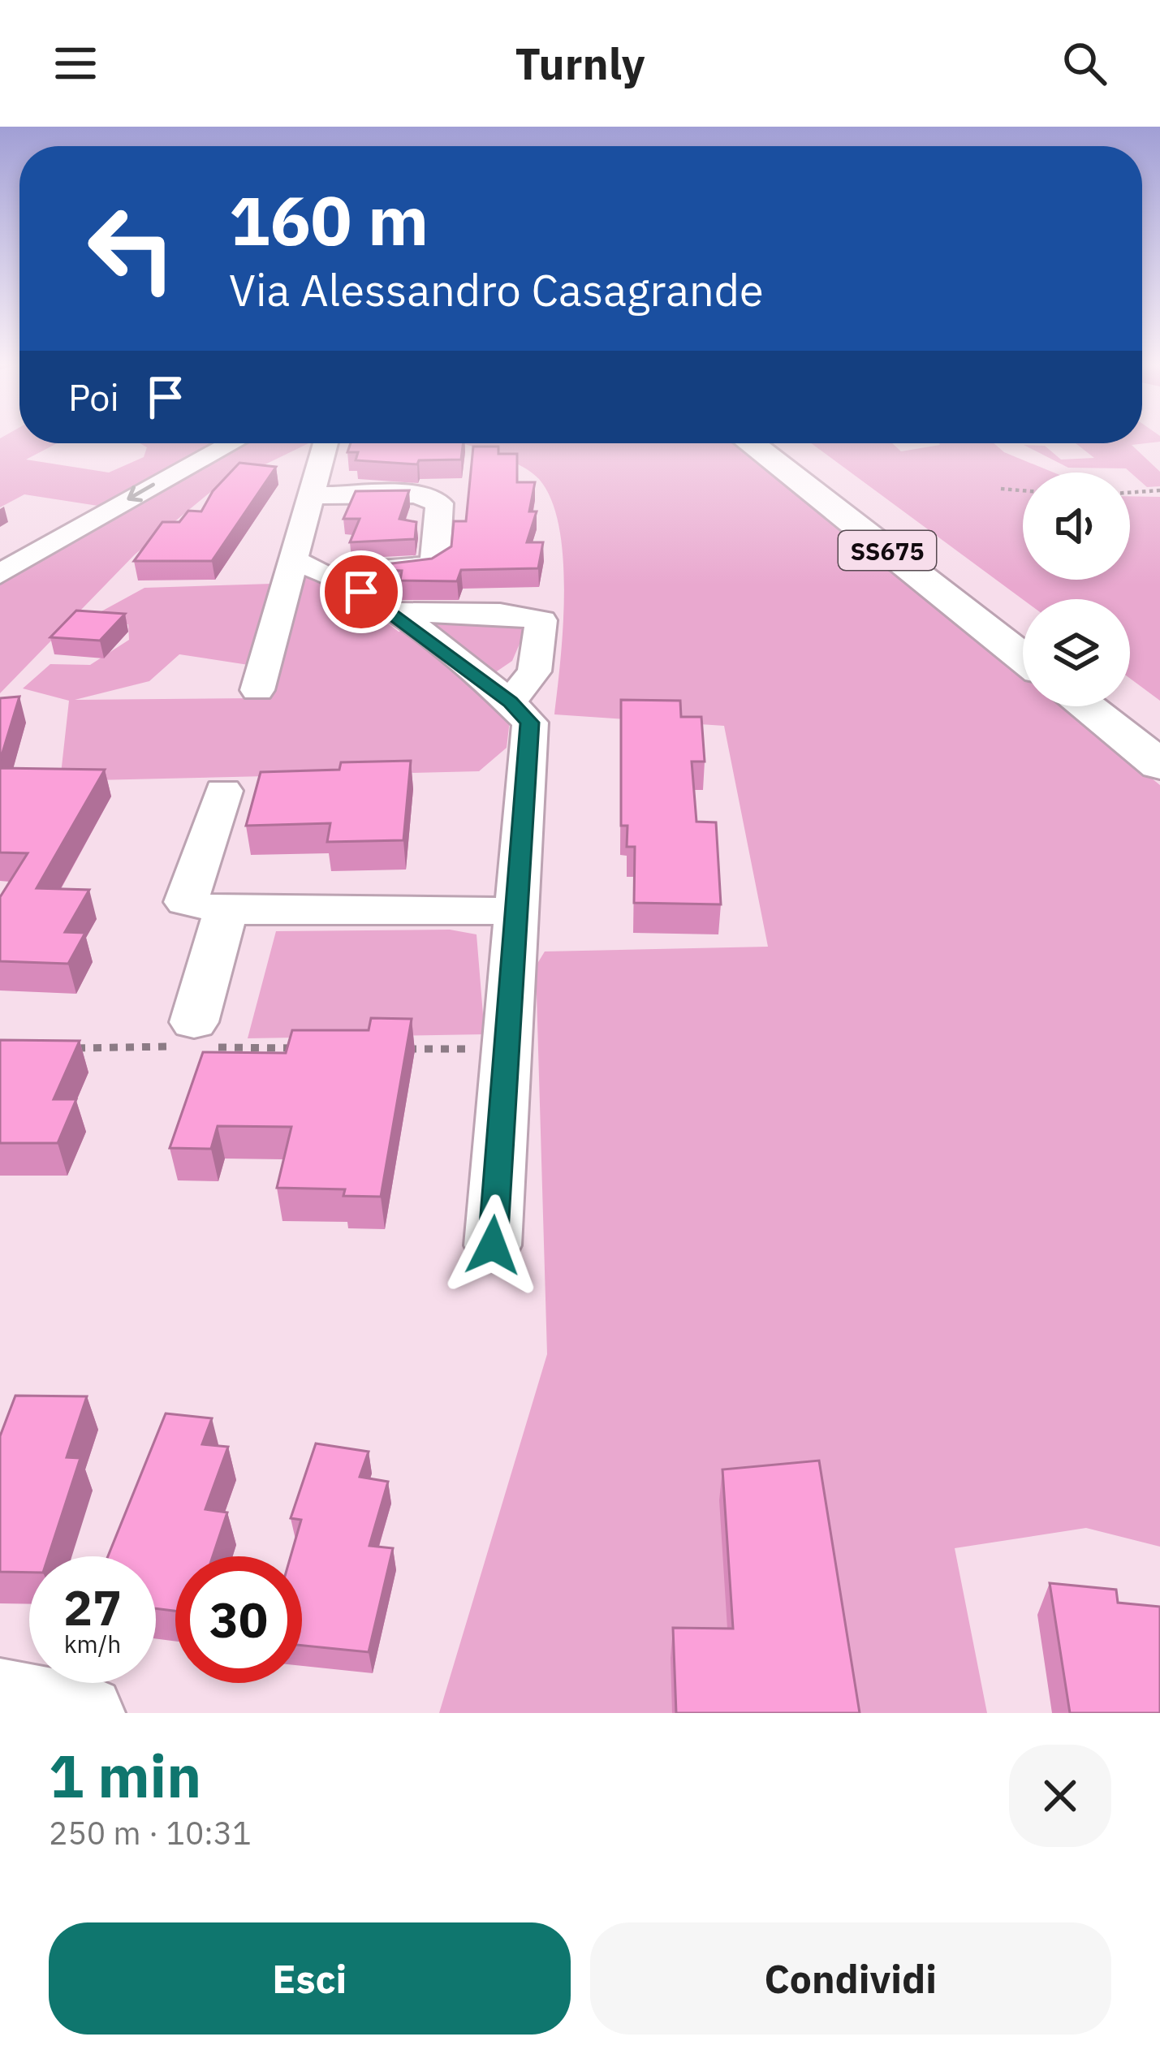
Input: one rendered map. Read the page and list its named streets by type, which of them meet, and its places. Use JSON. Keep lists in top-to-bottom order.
{
  "streets": {
    "highway": ["SS675"]
  },
  "page": {
    "header": "Turnly",
    "turn": ["160 m", "Via Alessandro Casagrande"],
    "then": "Poi",
    "speed": "27 km/h",
    "limit": "30",
    "heading": ["1 min", "250 m · 10:31"],
    "buttons": ["Esci", "Condividi"]
  }
}
